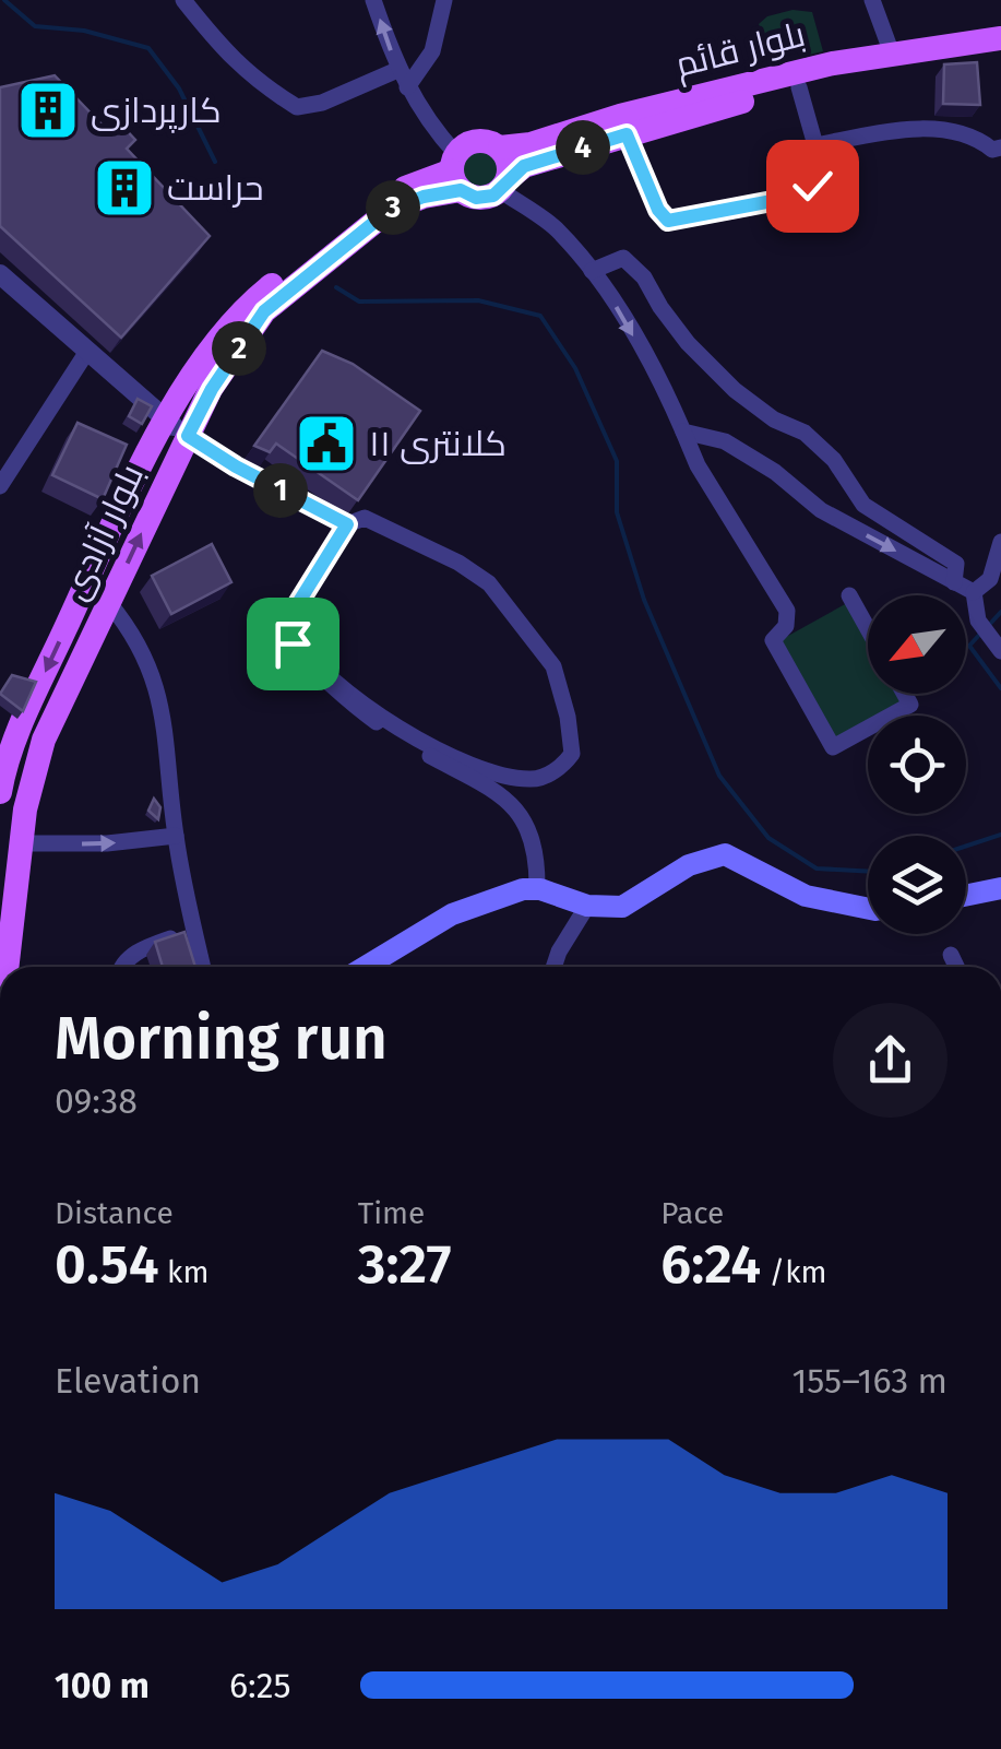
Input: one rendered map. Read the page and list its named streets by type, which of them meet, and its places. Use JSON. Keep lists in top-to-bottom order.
{
  "streets": {
    "main road": ["بلوار قائم", "بلوار آزادی"]
  },
  "crossings": [
    ["بلوار قائم", "بلوار آزادی"]
  ],
  "places": {
    "building": ["کارپردازی", "حراست"],
    "public building": ["کلانتری ۱۱"]
  },
  "north": "bottom left",
  "page": {
    "pins": [
      "4",
      "3",
      "2",
      "1"
    ],
    "heading": ["Morning run", "09:38"],
    "stats": [
      ["Distance", "0.54 km"],
      ["Time", "3:27"],
      ["Pace", "6:24 /km"]
    ],
    "chart": ["Elevation", "155–163 m"],
    "list": [
      {
        "name": "100 m",
        "note": "6:25"
      }
    ]
  }
}
